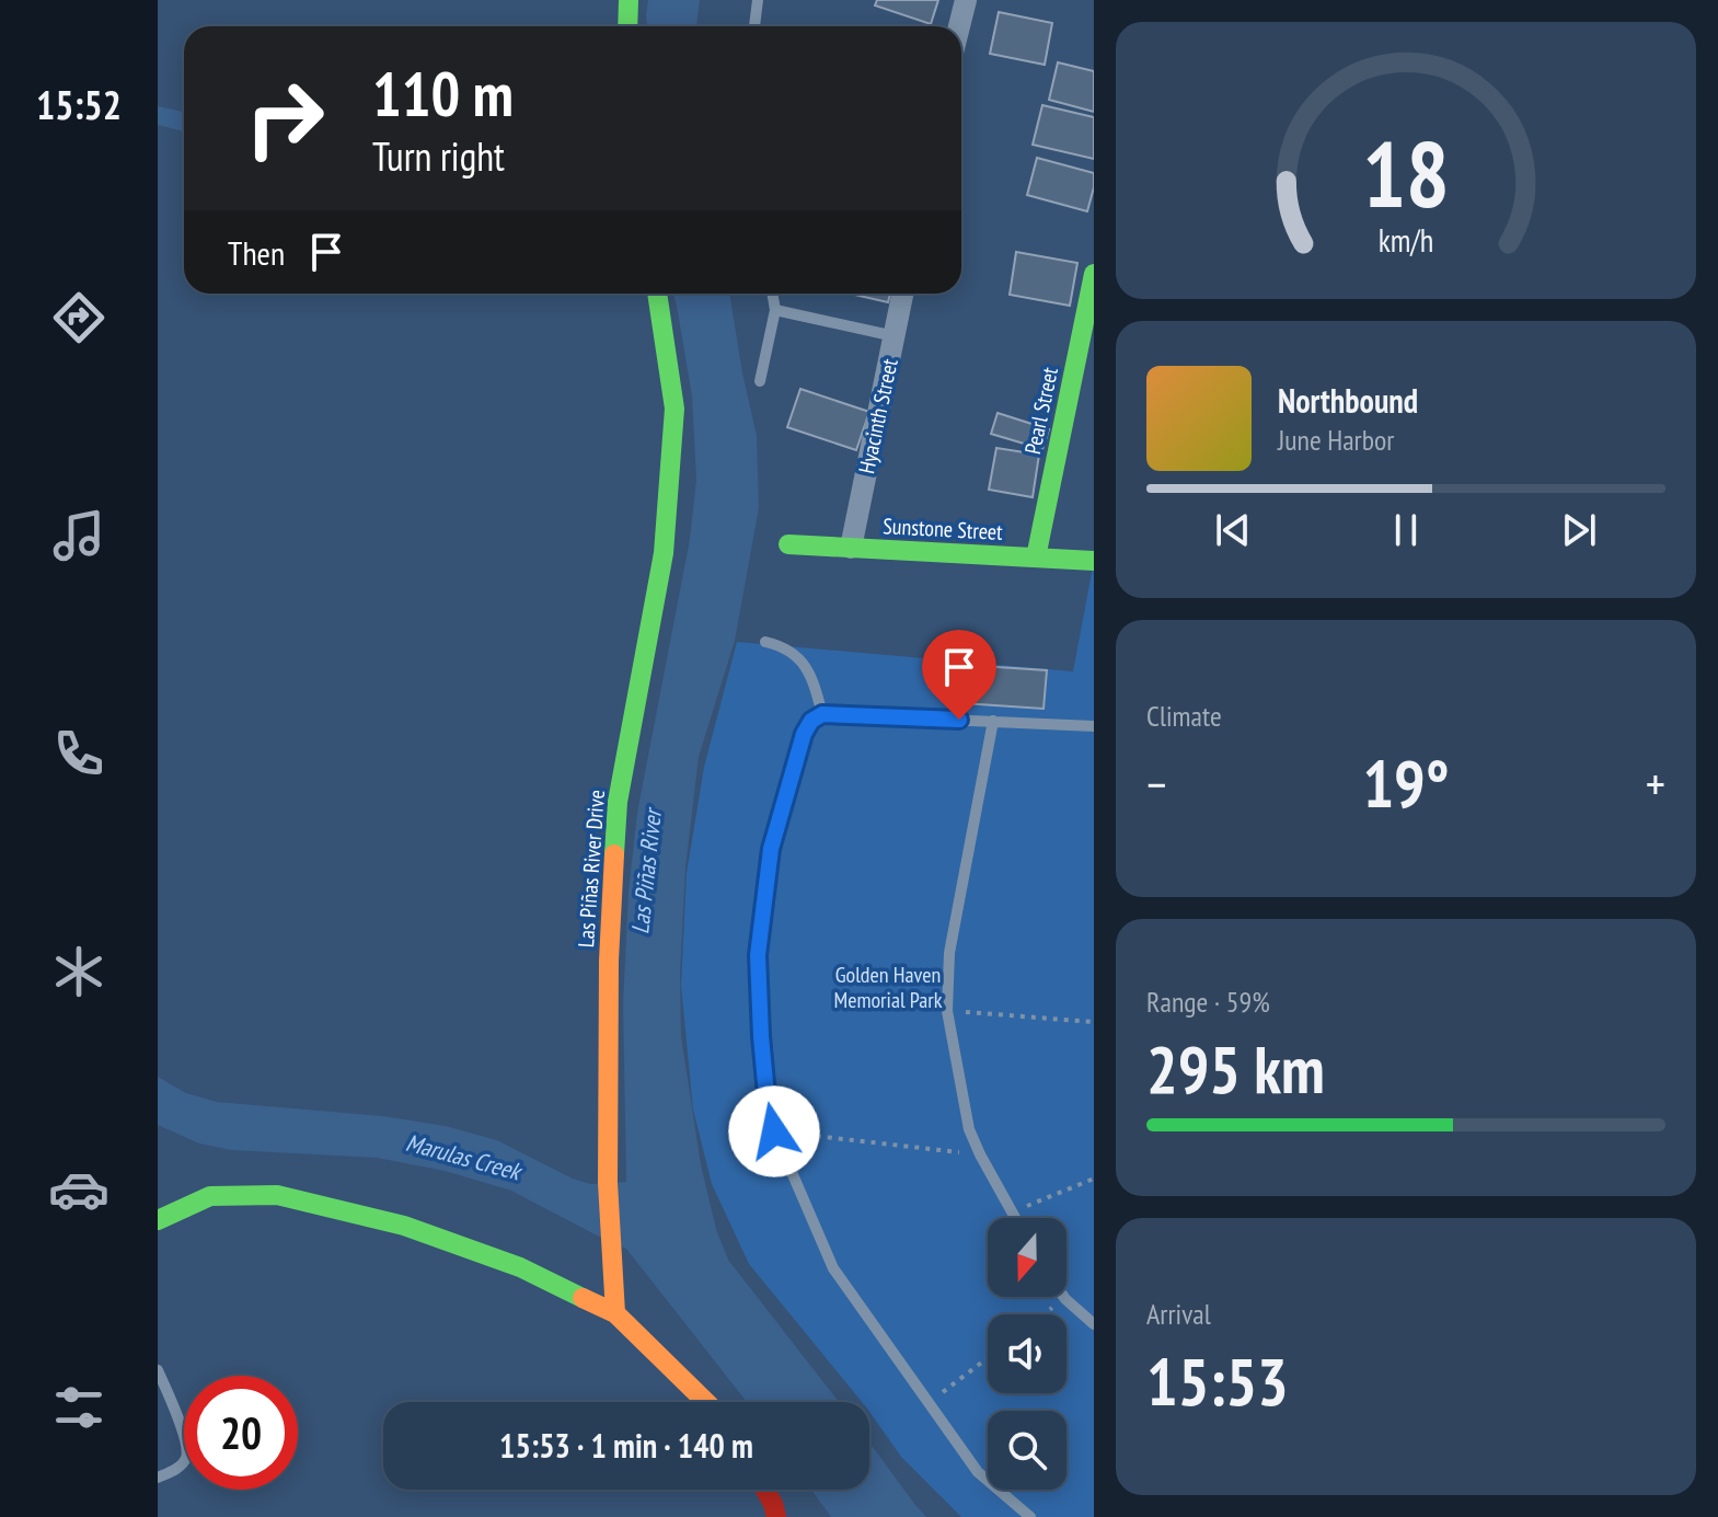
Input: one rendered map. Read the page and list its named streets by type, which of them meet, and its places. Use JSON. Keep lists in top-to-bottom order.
{
  "streets": {
    "street": [
      "Pearl Street",
      "Hyacinth Street",
      "Sunstone Street",
      "Las Piñas River Drive"
    ]
  },
  "crossings": [
    ["Pearl Street", "Sunstone Street"],
    ["Hyacinth Street", "Sunstone Street"]
  ],
  "water": ["Las Piñas River", "Marulas Creek"],
  "parks": ["Golden Haven Memorial Park"],
  "north": "bottom",
  "page": {
    "tabs": "15:52",
    "turn": ["110 m", "Turn right"],
    "then": "Then",
    "song": ["Northbound", "June Harbor"],
    "tile": [
      "Climate",
      ["Range · 59%", "295 km"],
      ["Arrival", "15:53"]
    ],
    "heat": ["−", "19°", "+"],
    "limit": "20",
    "trip": "15:53 · 1 min · 140 m",
    "gauge": ["18", "km/h"]
  }
}
